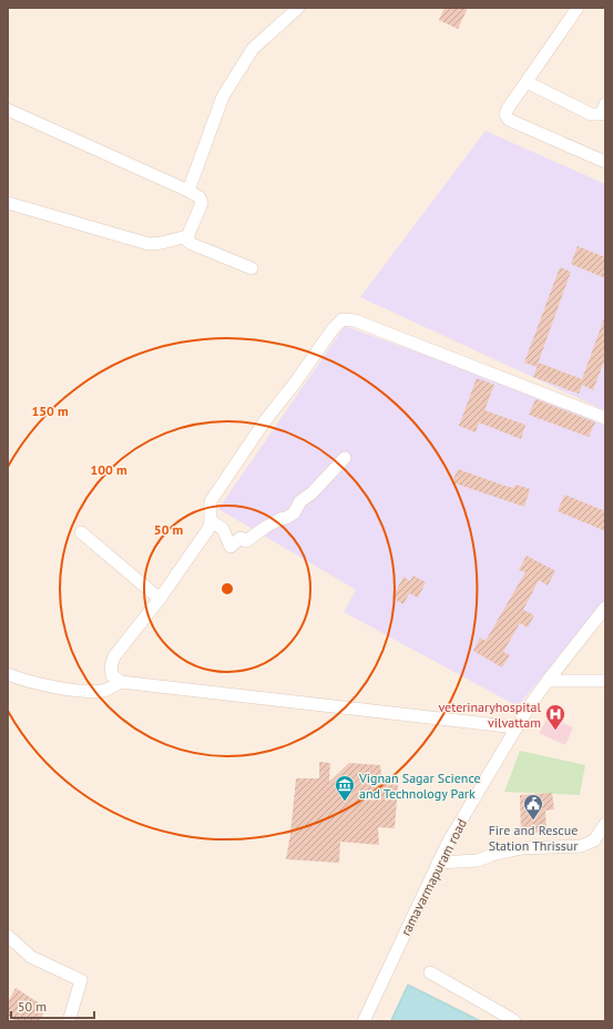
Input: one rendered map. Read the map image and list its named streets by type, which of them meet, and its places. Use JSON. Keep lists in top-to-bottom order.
{
  "streets": {
    "street": ["ramavarmapuram road"]
  },
  "places": {
    "hospital": ["veterinaryhospital vilvattam"],
    "museum": ["Vignan Sagar Science and Technology Park"],
    "public building": ["Fire and Rescue Station Thrissur"]
  },
  "scale_bar": "50 m",
  "rings": ["150 m", "100 m", "50 m"]
}
